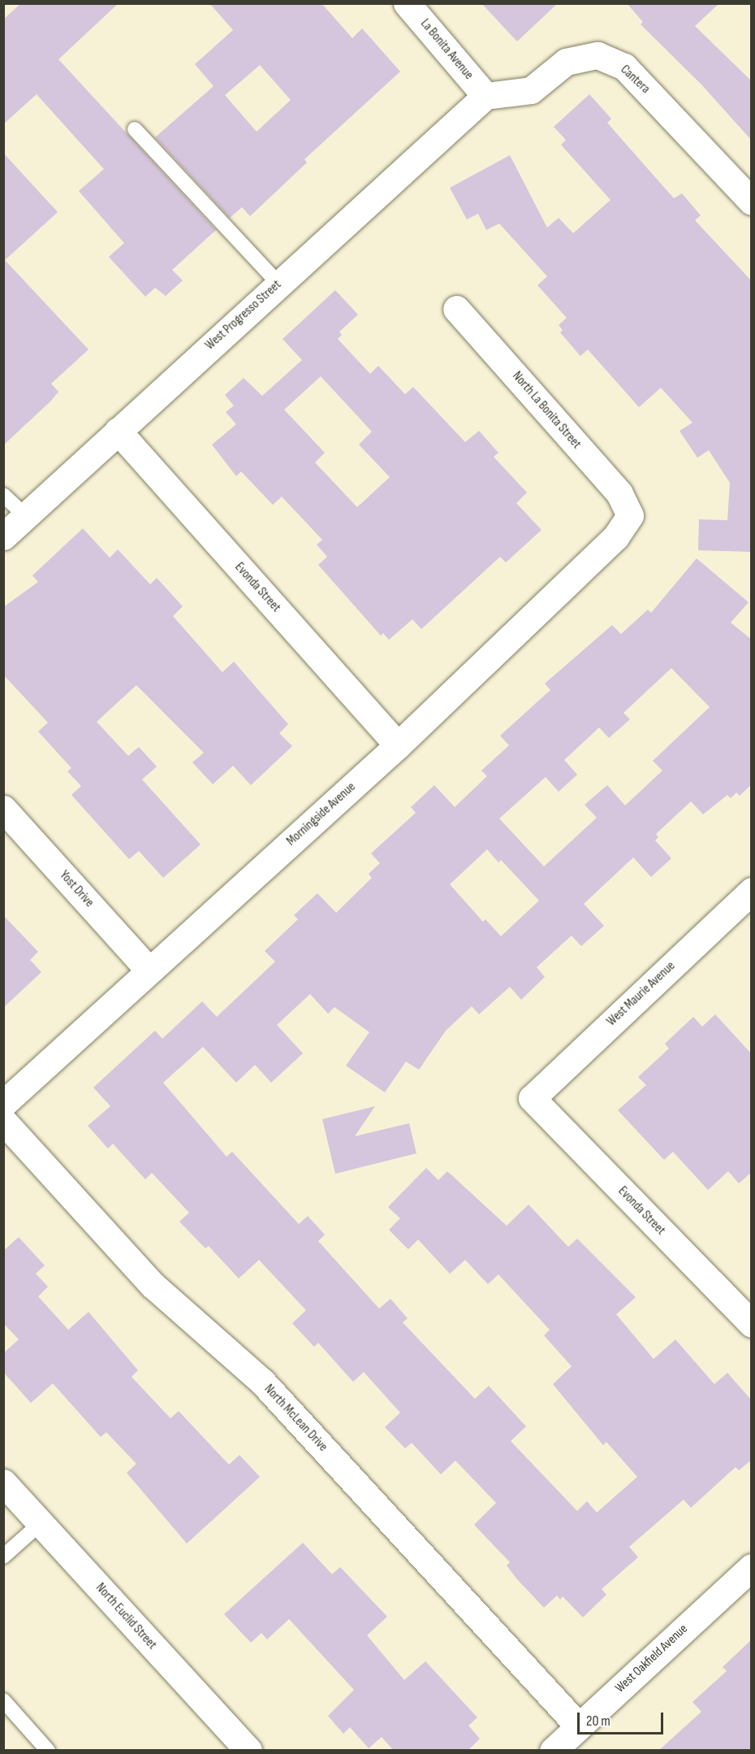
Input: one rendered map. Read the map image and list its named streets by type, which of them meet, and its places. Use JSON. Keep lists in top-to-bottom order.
{
  "streets": {
    "street": [
      "La Bonita Avenue",
      "Cantera",
      "West Progresso Street",
      "North La Bonita Street",
      "Evonda Street",
      "Morningside Avenue",
      "Yost Drive",
      "West Maurie Avenue",
      "North McLean Drive",
      "North Euclid Street",
      "West Oakfield Avenue"
    ]
  },
  "crossings": [
    ["La Bonita Avenue", "Cantera"],
    ["La Bonita Avenue", "West Progresso Street"],
    ["Cantera", "West Progresso Street"],
    ["West Progresso Street", "Evonda Street"],
    ["North La Bonita Street", "Morningside Avenue"],
    ["Evonda Street", "Morningside Avenue"],
    ["Evonda Street", "West Maurie Avenue"],
    ["Morningside Avenue", "Yost Drive"],
    ["North McLean Drive", "West Oakfield Avenue"]
  ],
  "scale_bar": "20 m"
}
